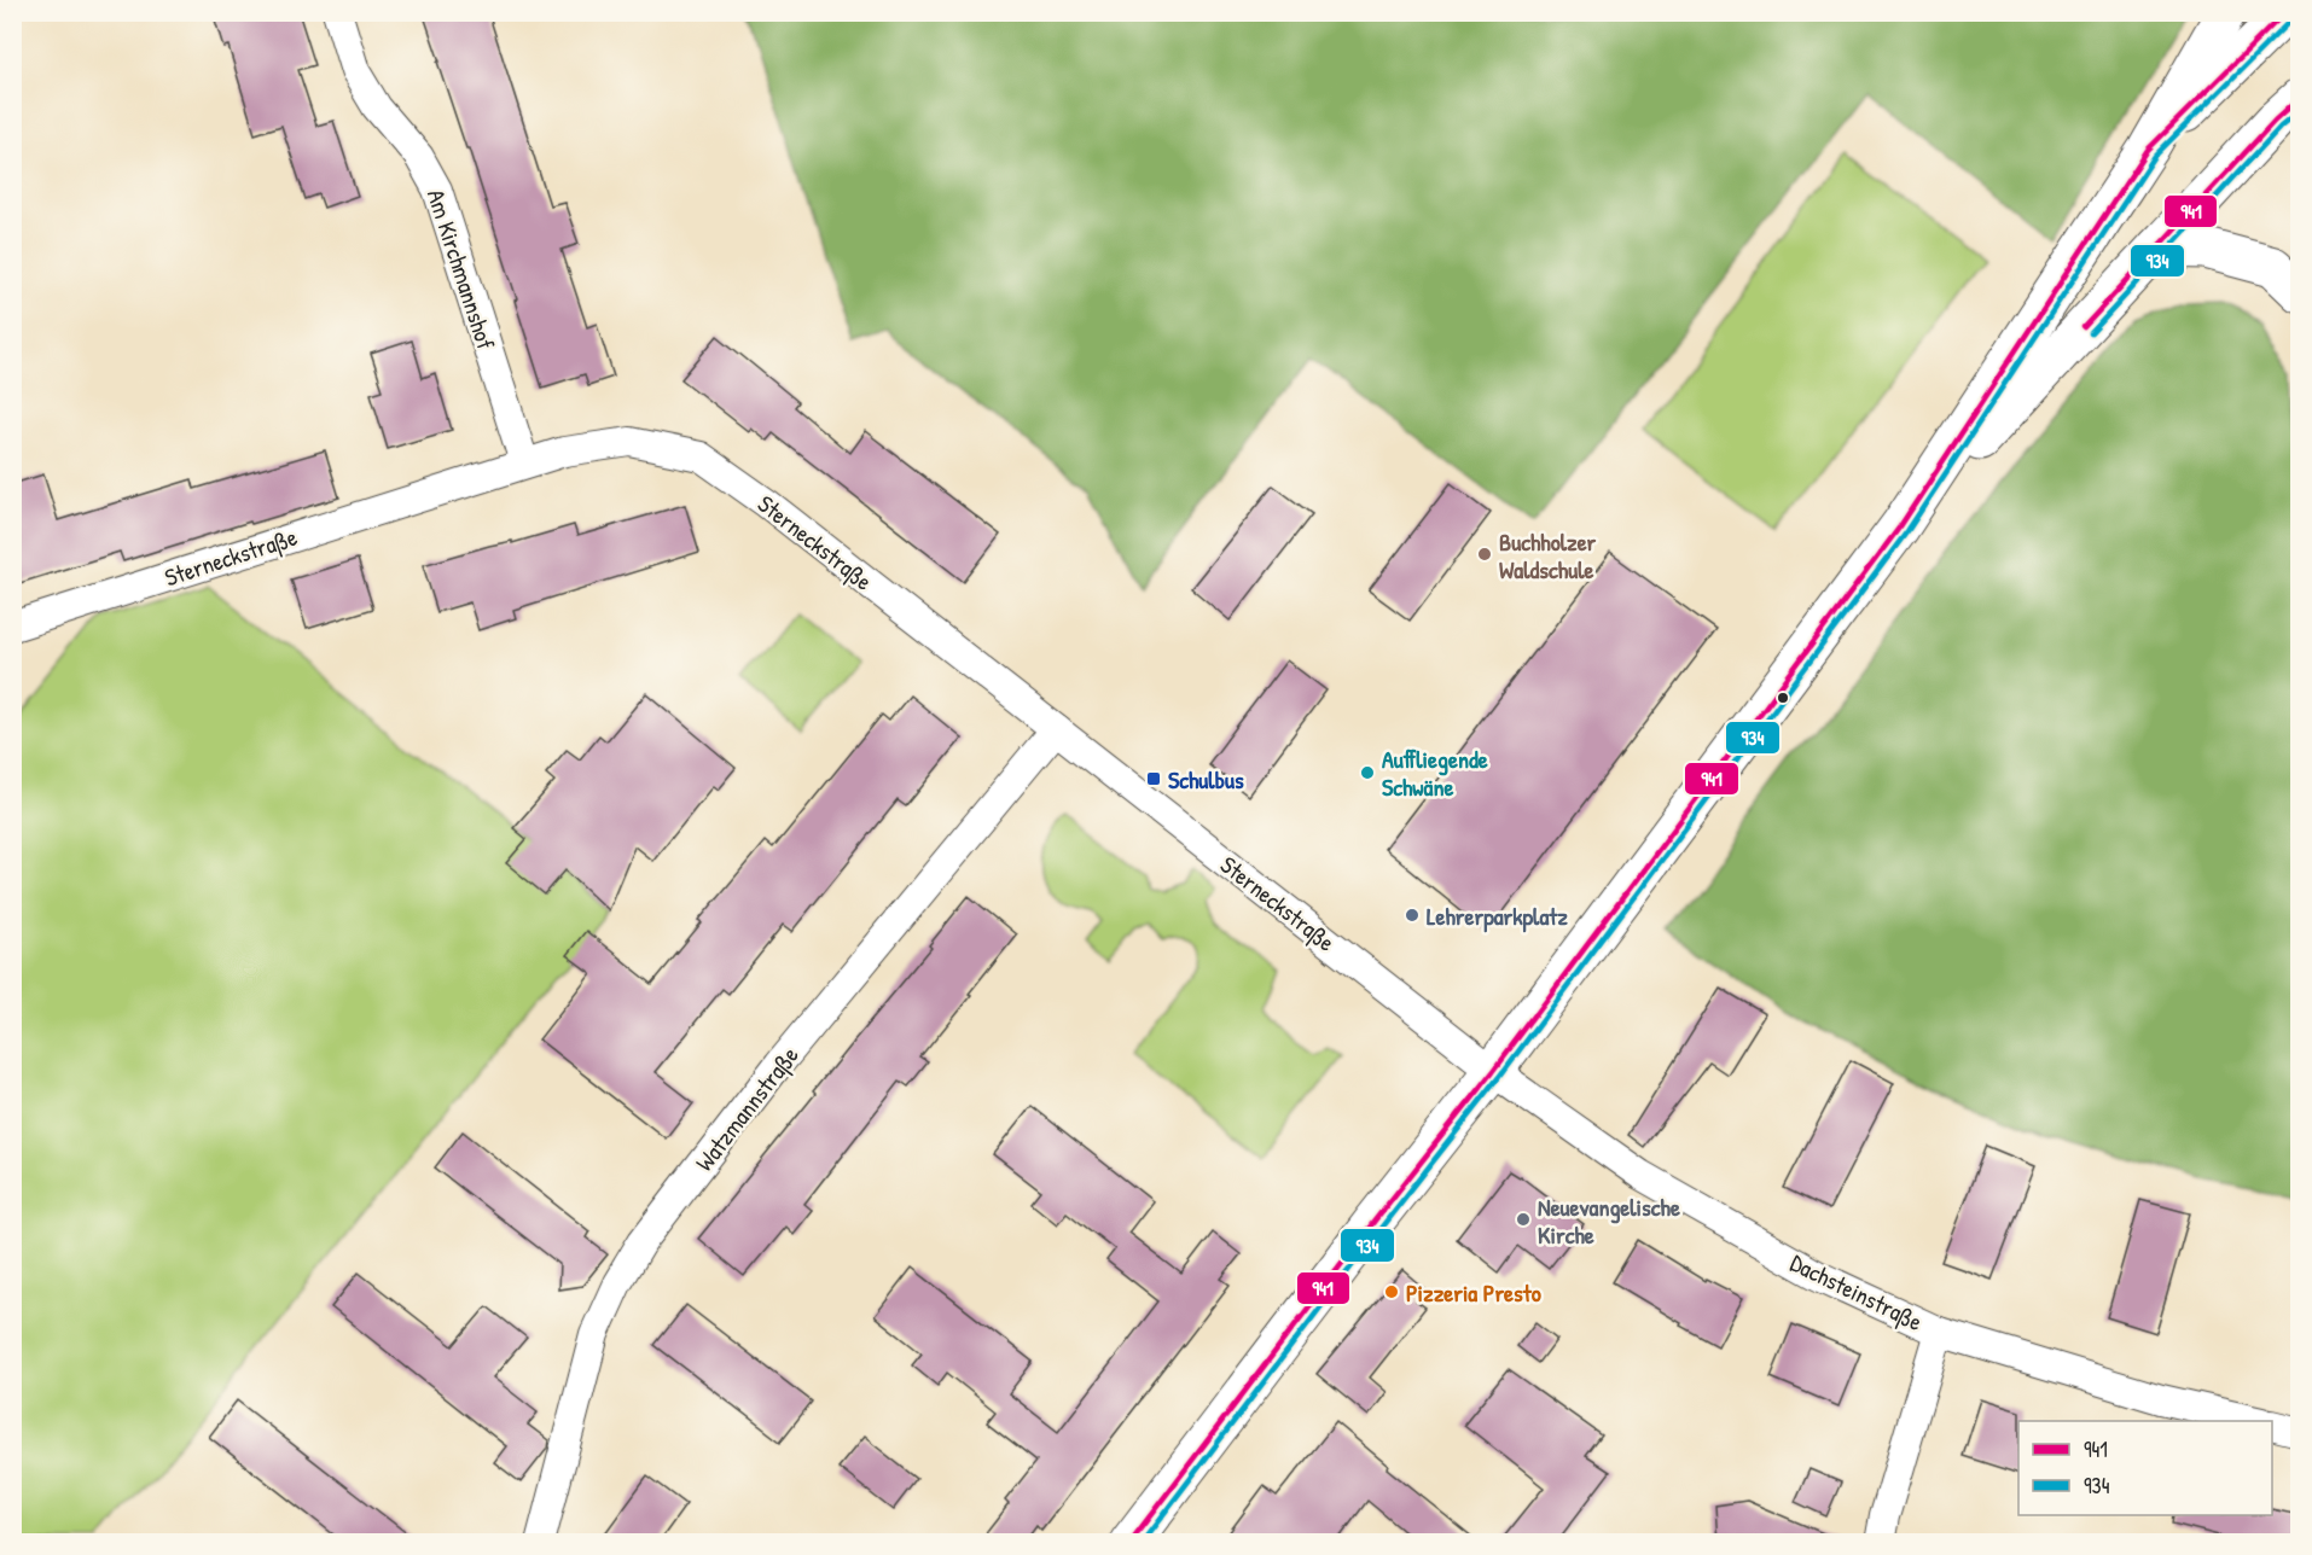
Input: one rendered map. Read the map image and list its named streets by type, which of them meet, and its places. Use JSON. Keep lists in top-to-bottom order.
{
  "streets": {
    "street": [
      "Am Kirchmannshof",
      "Sterneckstraße",
      "Watzmannstraße",
      "Dachsteinstraße"
    ]
  },
  "crossings": [
    ["Am Kirchmannshof", "Sterneckstraße"],
    ["Sterneckstraße", "Watzmannstraße"],
    ["Sterneckstraße", "Dachsteinstraße"]
  ],
  "places": {
    "other": [
      "Buchholzer Waldschule",
      "Auffliegende Schwäne",
      "Lehrerparkplatz",
      "Neuevangelische Kirche",
      "Pizzeria Presto"
    ],
    "transit": ["Schulbus"]
  },
  "lines": ["transit line 941", "transit line 934"],
  "legend": ["941", "934"]
}
